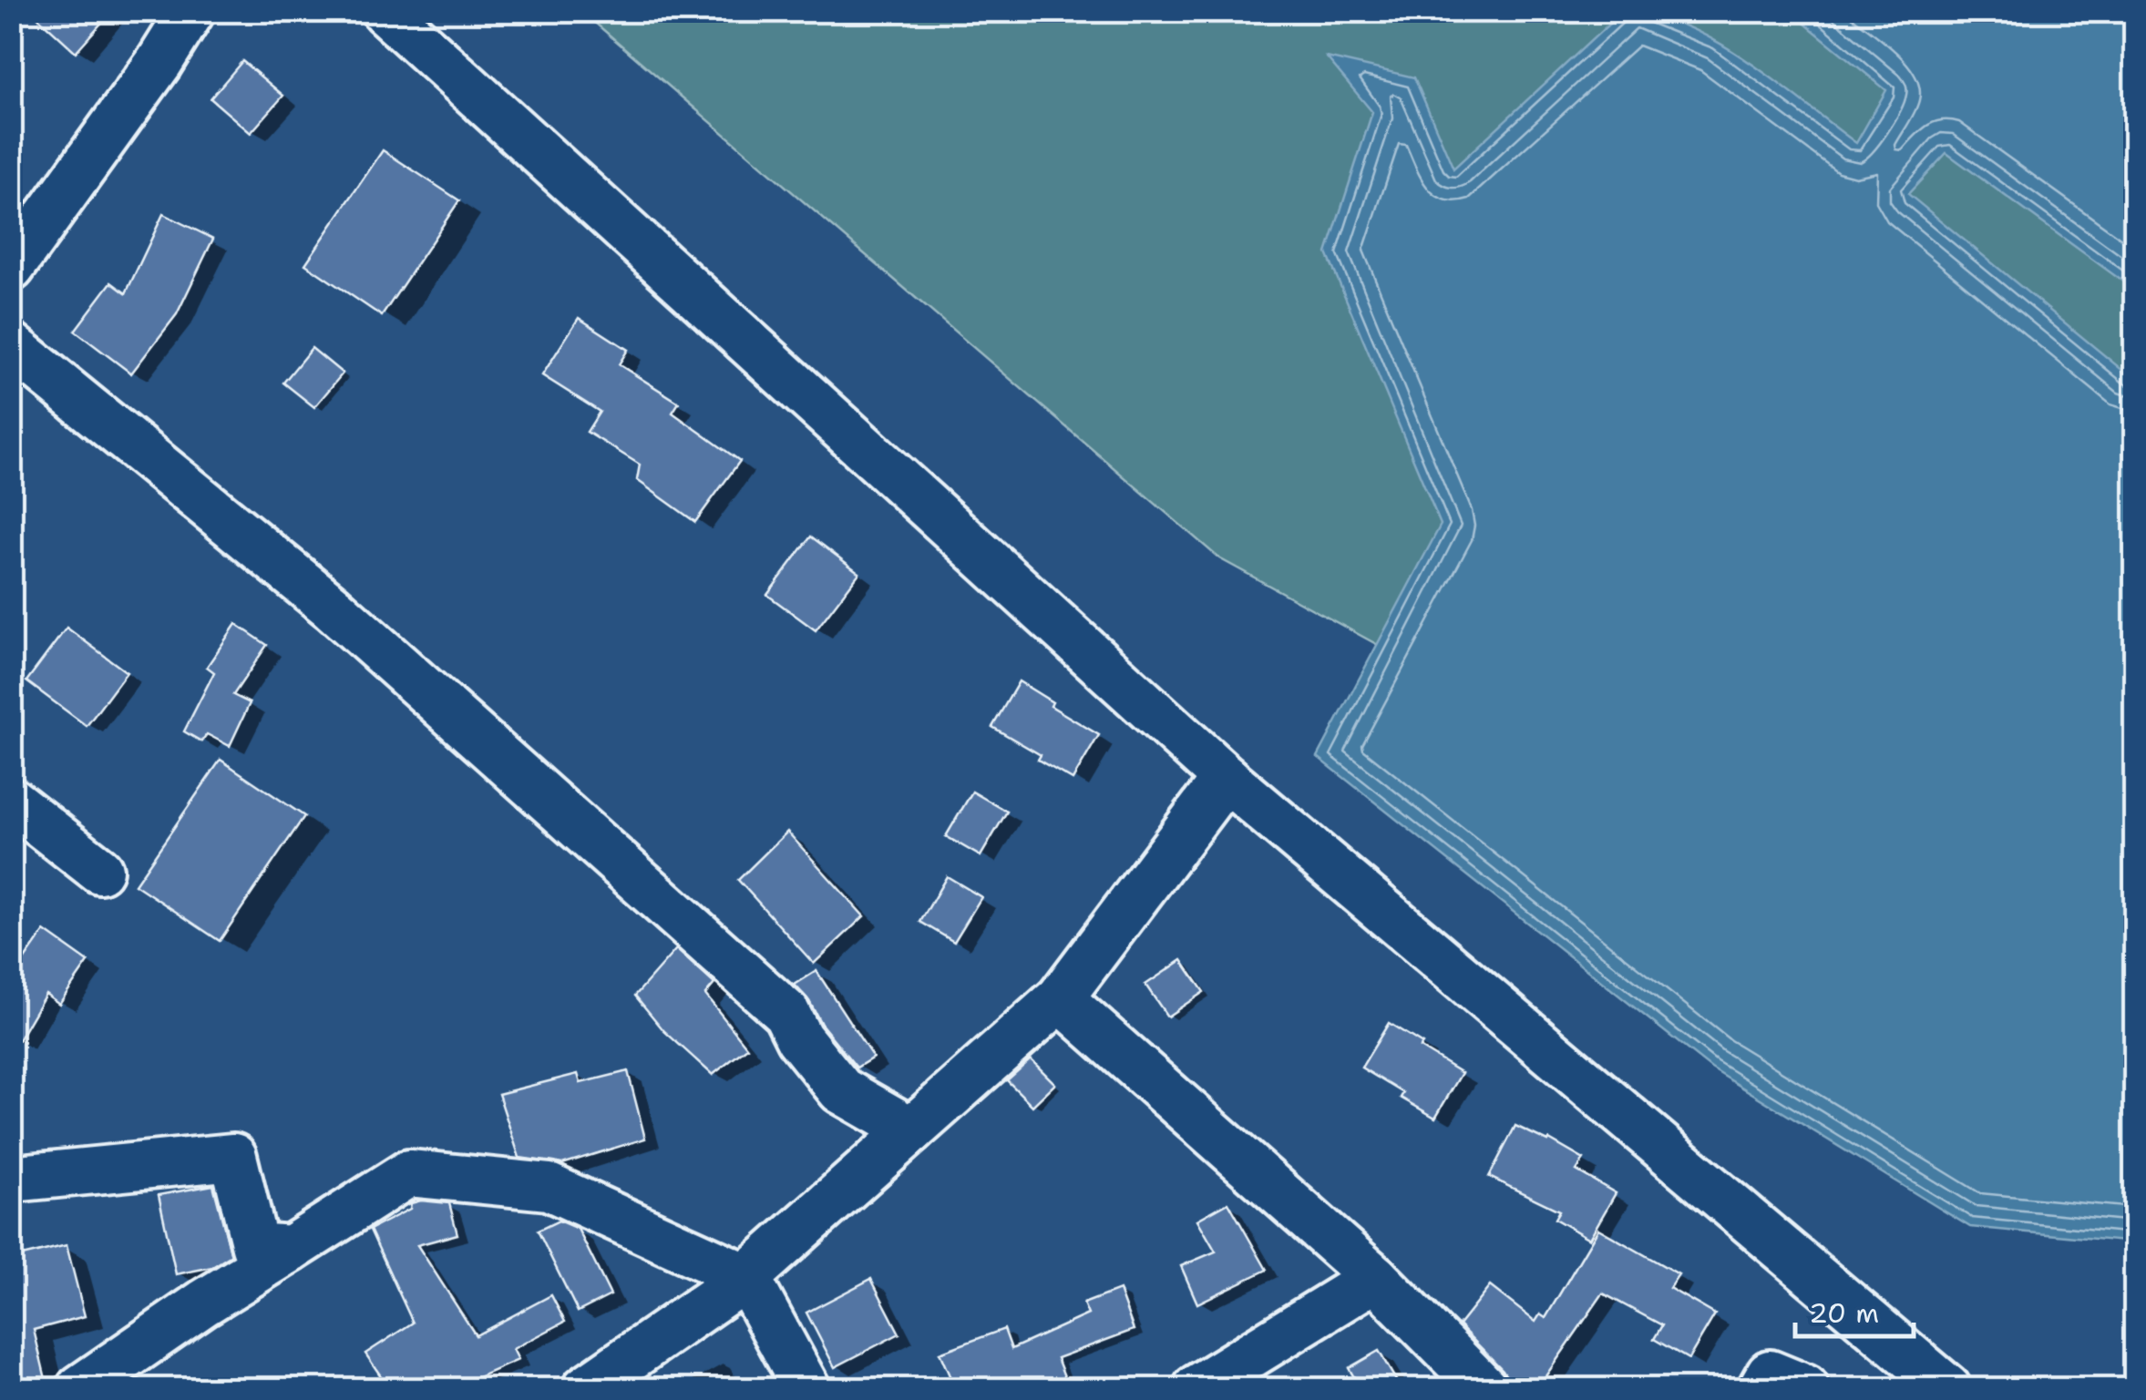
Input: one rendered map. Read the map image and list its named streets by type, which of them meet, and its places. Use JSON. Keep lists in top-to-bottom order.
{
  "scale_bar": "20 m"
}
